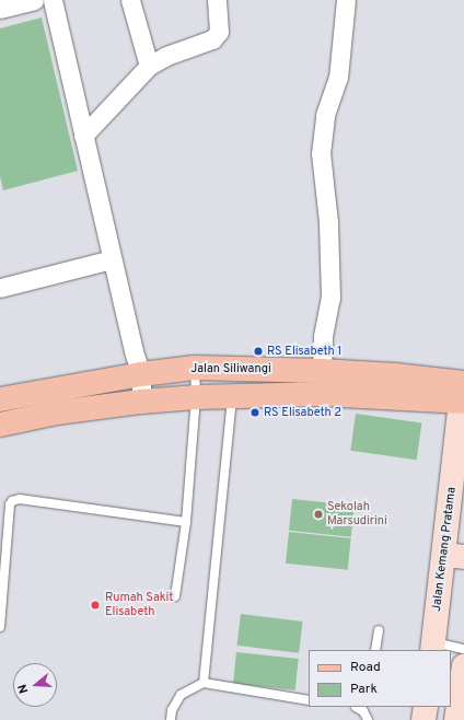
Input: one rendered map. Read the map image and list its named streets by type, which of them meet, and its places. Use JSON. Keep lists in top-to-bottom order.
{
  "streets": {
    "main road": ["Jalan Siliwangi"],
    "street": ["Jalan Kemang Pratama"]
  },
  "crossings": [
    ["Jalan Siliwangi", "Jalan Kemang Pratama"]
  ],
  "places": [
    "RS Elisabeth 1",
    "RS Elisabeth 2",
    "Sekolah Marsudirini",
    "Rumah Sakit Elisabeth"
  ],
  "legend": ["Road", "Park"],
  "north": "left"
}
